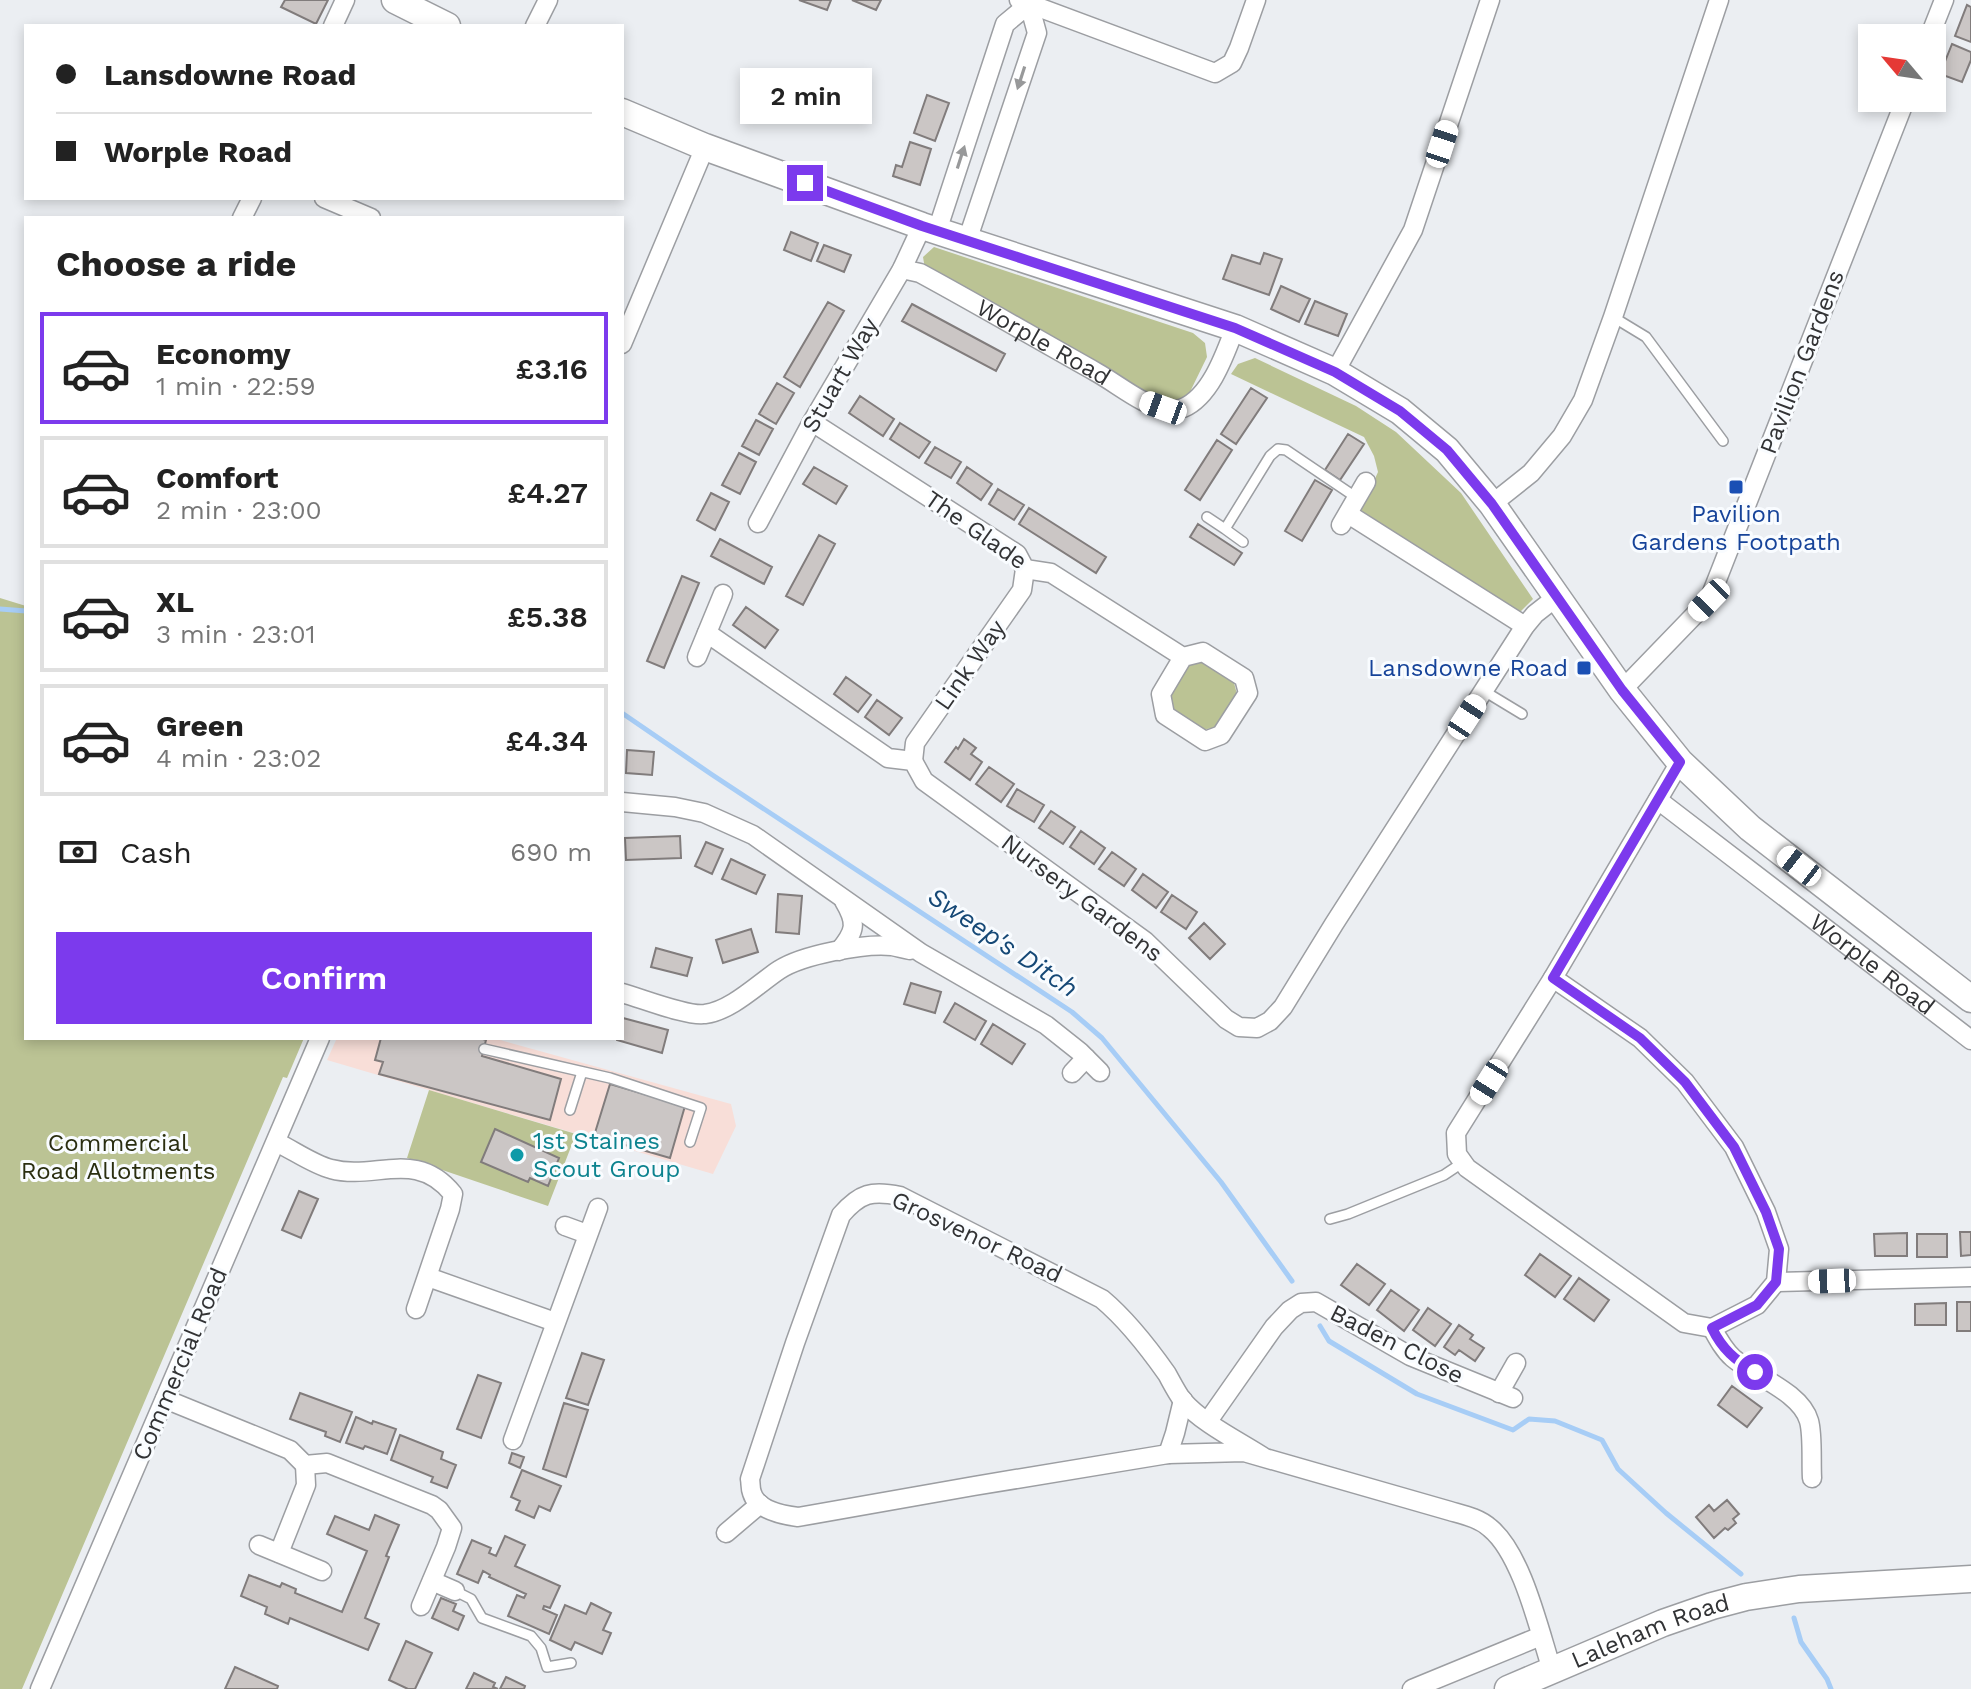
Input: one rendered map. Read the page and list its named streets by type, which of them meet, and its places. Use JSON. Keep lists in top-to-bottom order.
{
  "streets": {
    "street": [
      "Worple Road",
      "Pavilion Gardens",
      "Stuart Way",
      "The Glade",
      "Link Way",
      "Nursery Gardens",
      "Grosvenor Road",
      "Baden Close",
      "Commercial Road",
      "Laleham Road"
    ]
  },
  "crossings": [
    ["Worple Road", "Pavilion Gardens"],
    ["Worple Road", "Stuart Way"],
    ["Worple Road", "Nursery Gardens"],
    ["Stuart Way", "The Glade"],
    ["The Glade", "Link Way"],
    ["Link Way", "Nursery Gardens"],
    ["Grosvenor Road", "Baden Close"],
    ["Grosvenor Road", "Laleham Road"]
  ],
  "water": ["Sweep's Ditch"],
  "parks": ["Commercial Road Allotments"],
  "places": {
    "transit": ["Pavilion Gardens Footpath", "Lansdowne Road"],
    "other": ["1st Staines Scout Group"]
  },
  "north": "top left",
  "page": {
    "banner": ["Lansdowne Road", "Worple Road"],
    "bubble": "2 min",
    "heading": "Choose a ride",
    "list": [
      {
        "name": "Economy",
        "note": "1 min · 22:59",
        "value": "£3.16"
      },
      {
        "name": "Comfort",
        "note": "2 min · 23:00",
        "value": "£4.27"
      },
      {
        "name": "XL",
        "note": "3 min · 23:01",
        "value": "£5.38"
      },
      {
        "name": "Green",
        "note": "4 min · 23:02",
        "value": "£4.34"
      }
    ],
    "pay": ["Cash", "690 m"],
    "buttons": "Confirm"
  }
}
